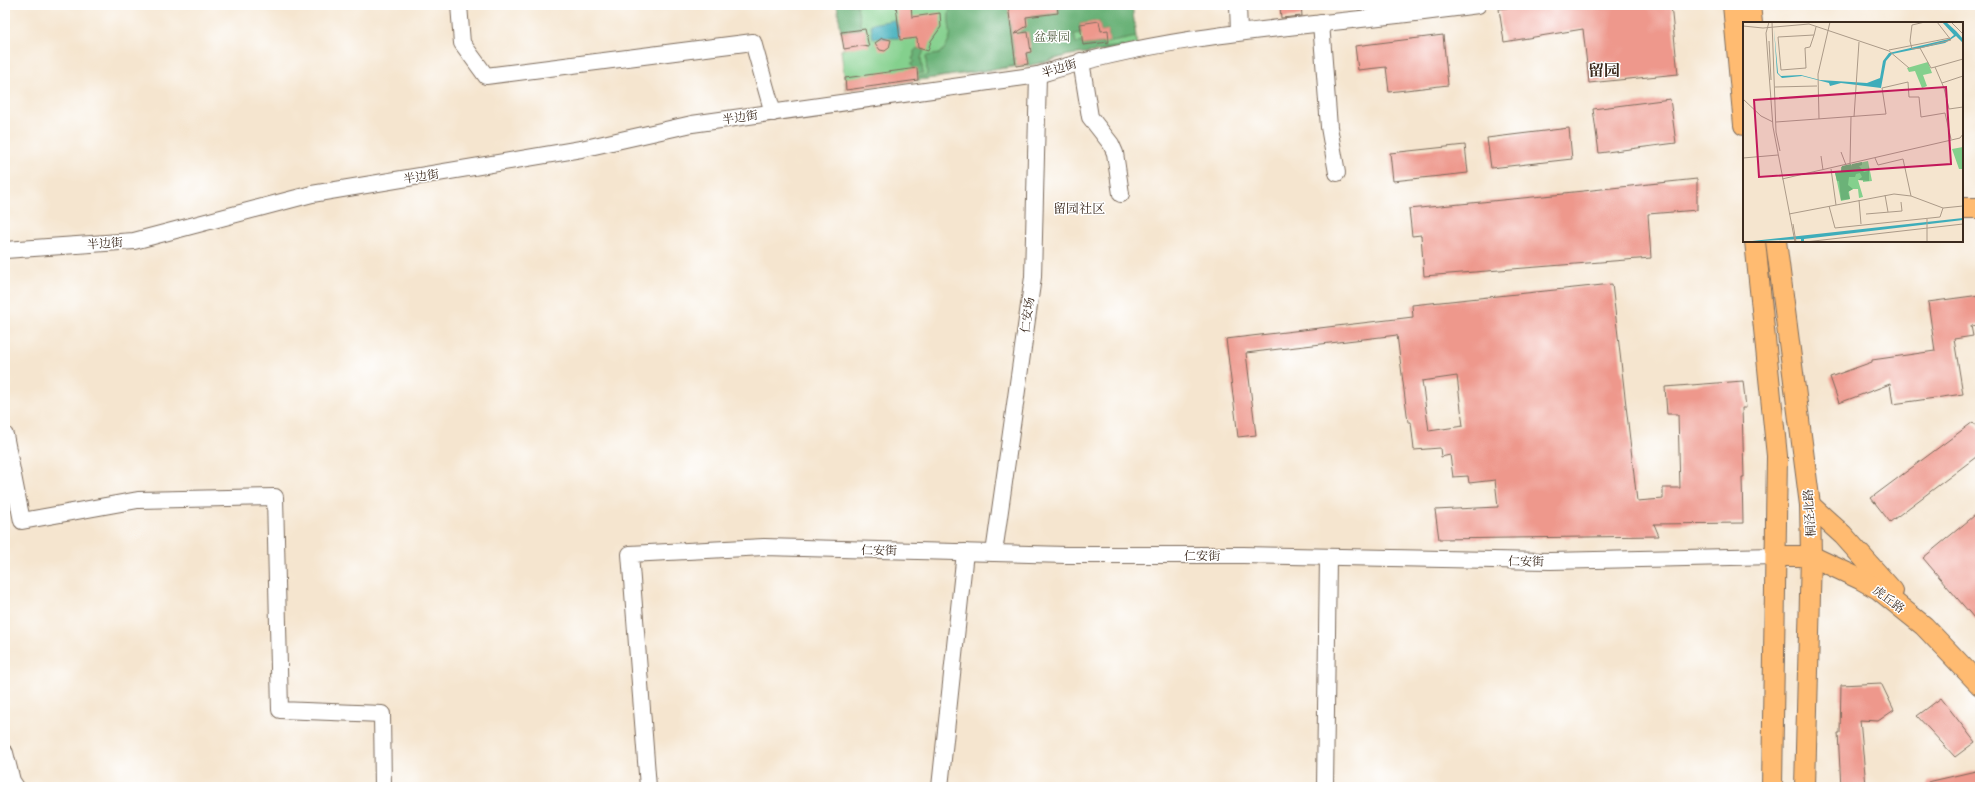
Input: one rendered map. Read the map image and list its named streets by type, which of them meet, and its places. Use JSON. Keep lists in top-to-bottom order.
{
  "streets": {
    "main road": ["桐泾北路", "虎丘路"],
    "street": ["半边街", "仁安场", "仁安街"]
  },
  "crossings": [
    ["半边街", "仁安场"],
    ["仁安场", "仁安街"],
    ["桐泾北路", "虎丘路"],
    ["仁安街", "虎丘路"]
  ],
  "districts": ["留园", "留园社区"],
  "parks": ["盆景园"]
}
